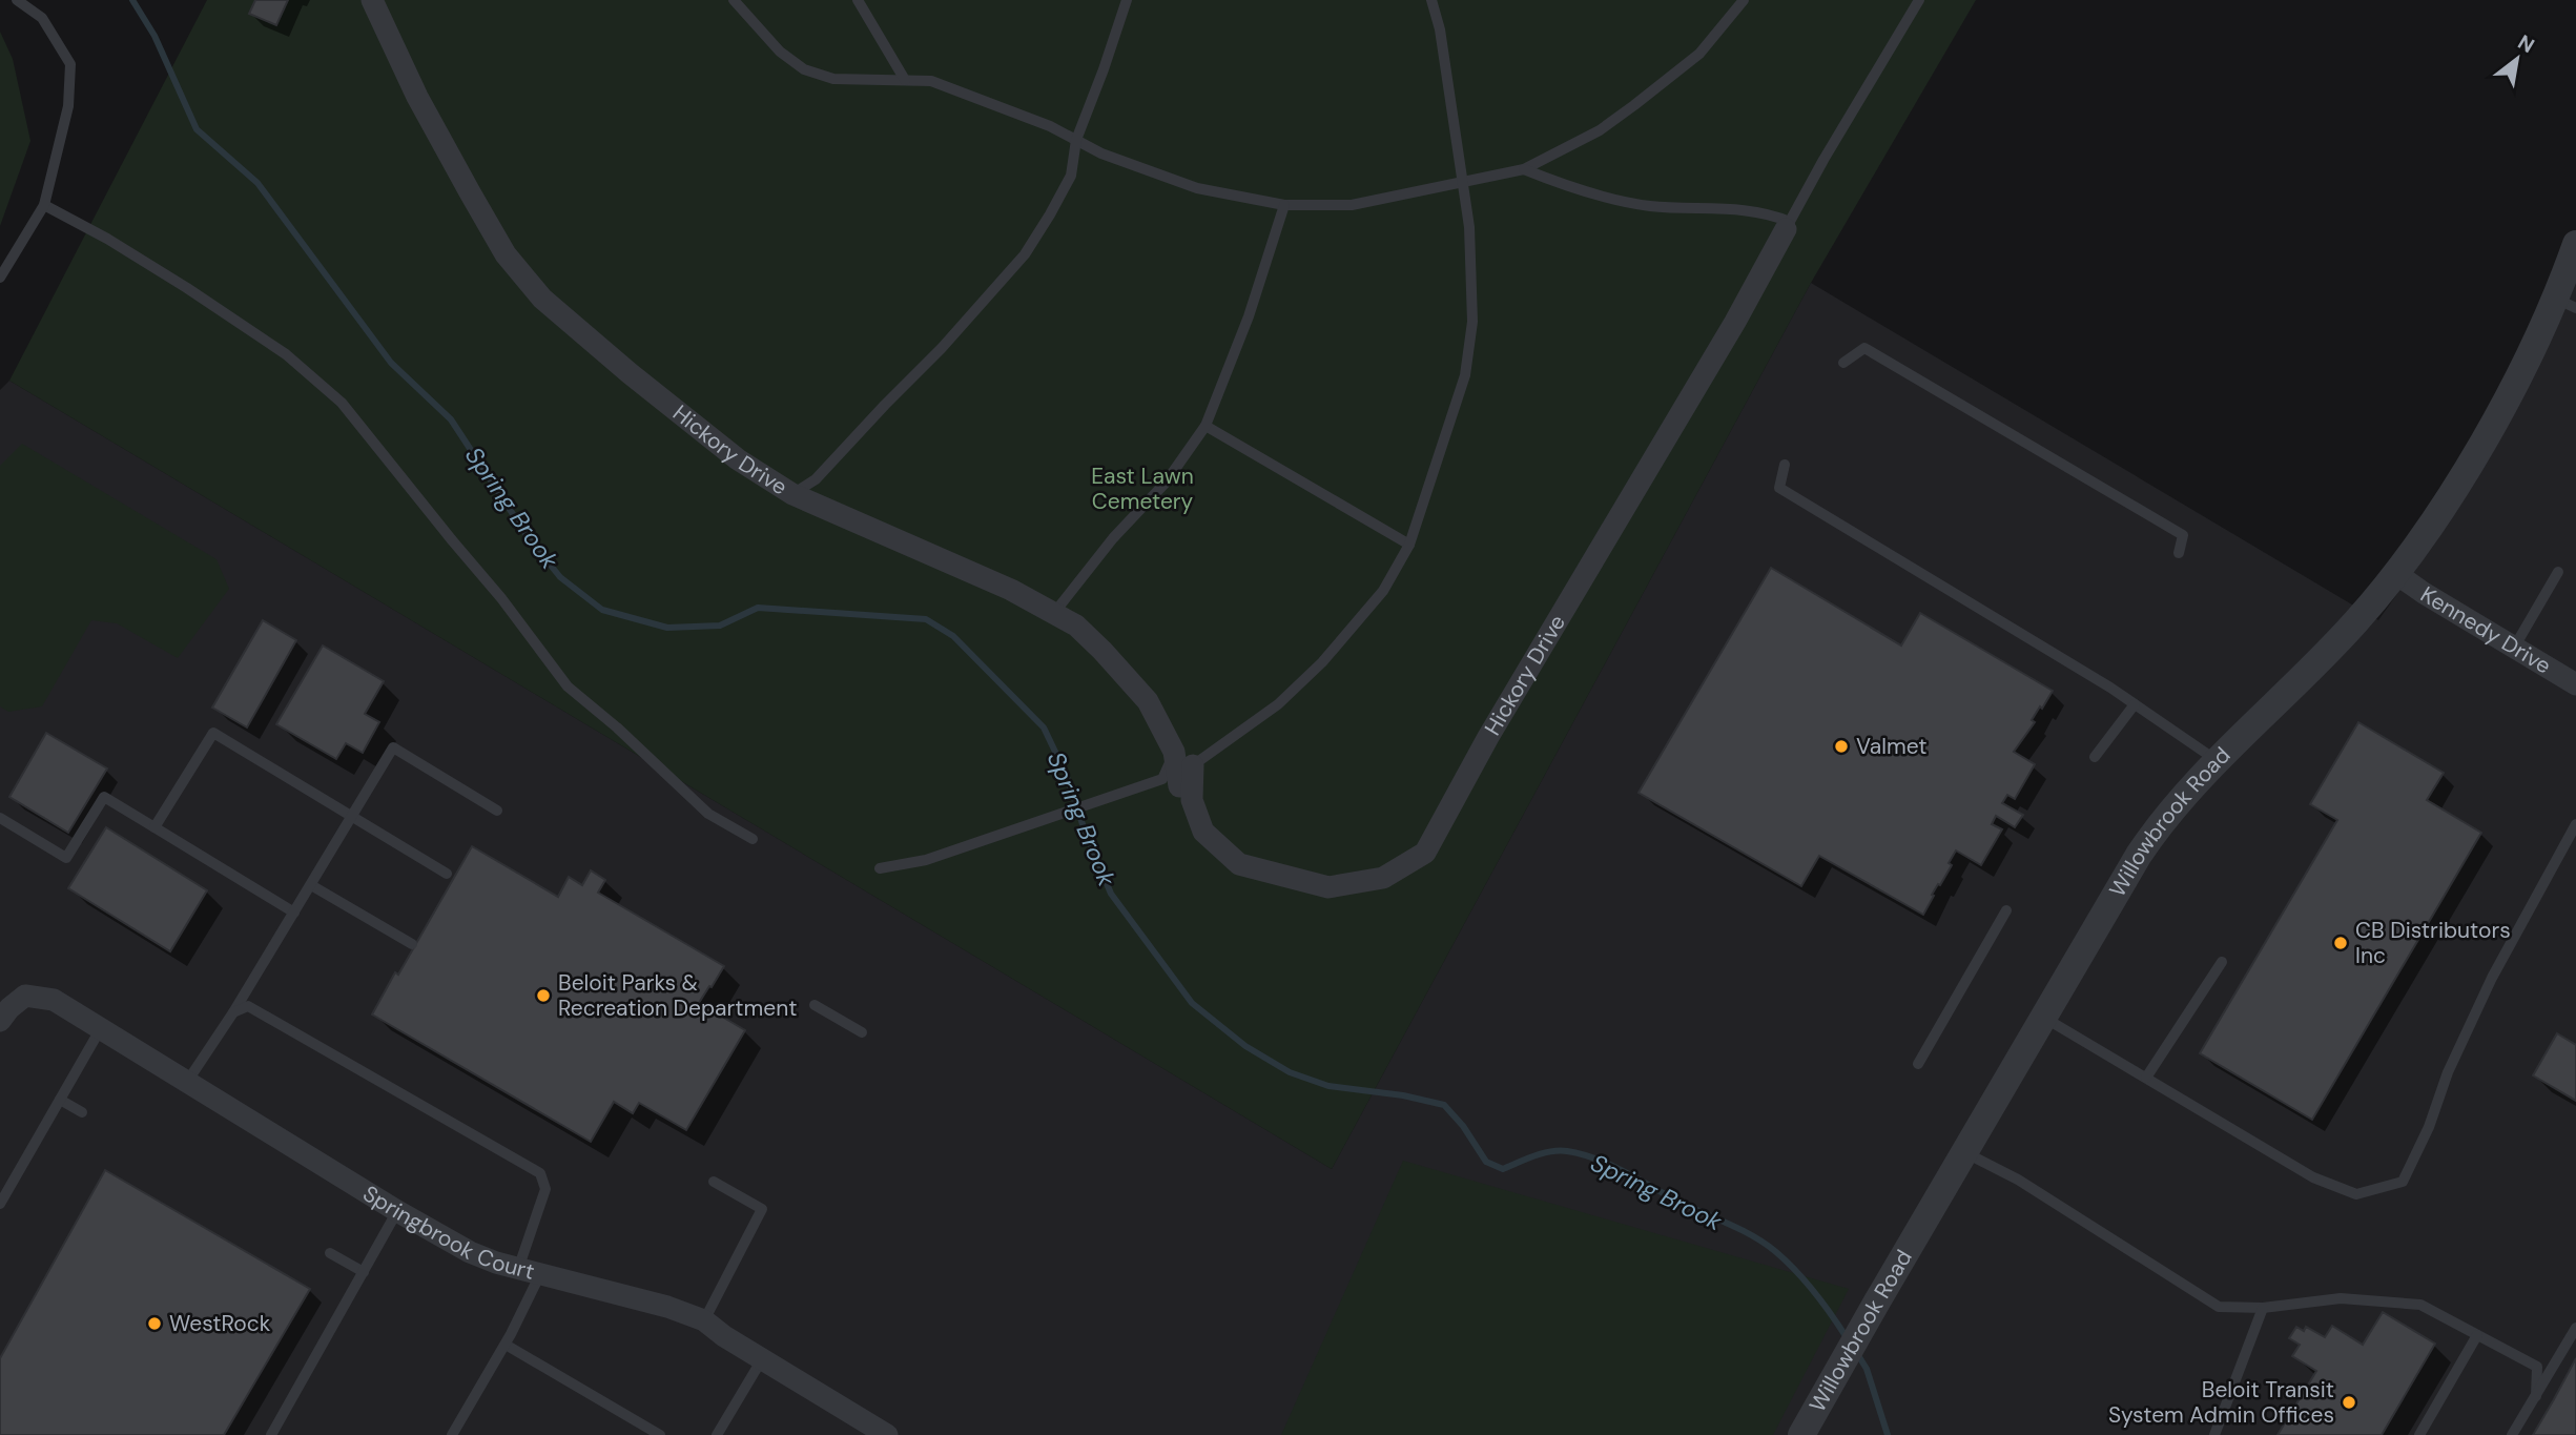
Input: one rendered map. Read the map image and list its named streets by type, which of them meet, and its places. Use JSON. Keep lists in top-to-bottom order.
{
  "streets": {
    "street": [
      "Hickory Drive",
      "Kennedy Drive",
      "Willowbrook Road",
      "Springbrook Court"
    ]
  },
  "crossings": [
    ["Kennedy Drive", "Willowbrook Road"]
  ],
  "water": ["Spring Brook"],
  "parks": ["East Lawn Cemetery"],
  "places": [
    "Valmet",
    "CB Distributors Inc",
    "Beloit Parks & Recreation Department",
    "WestRock",
    "Beloit Transit System Admin Offices"
  ],
  "north": "top right"
}
